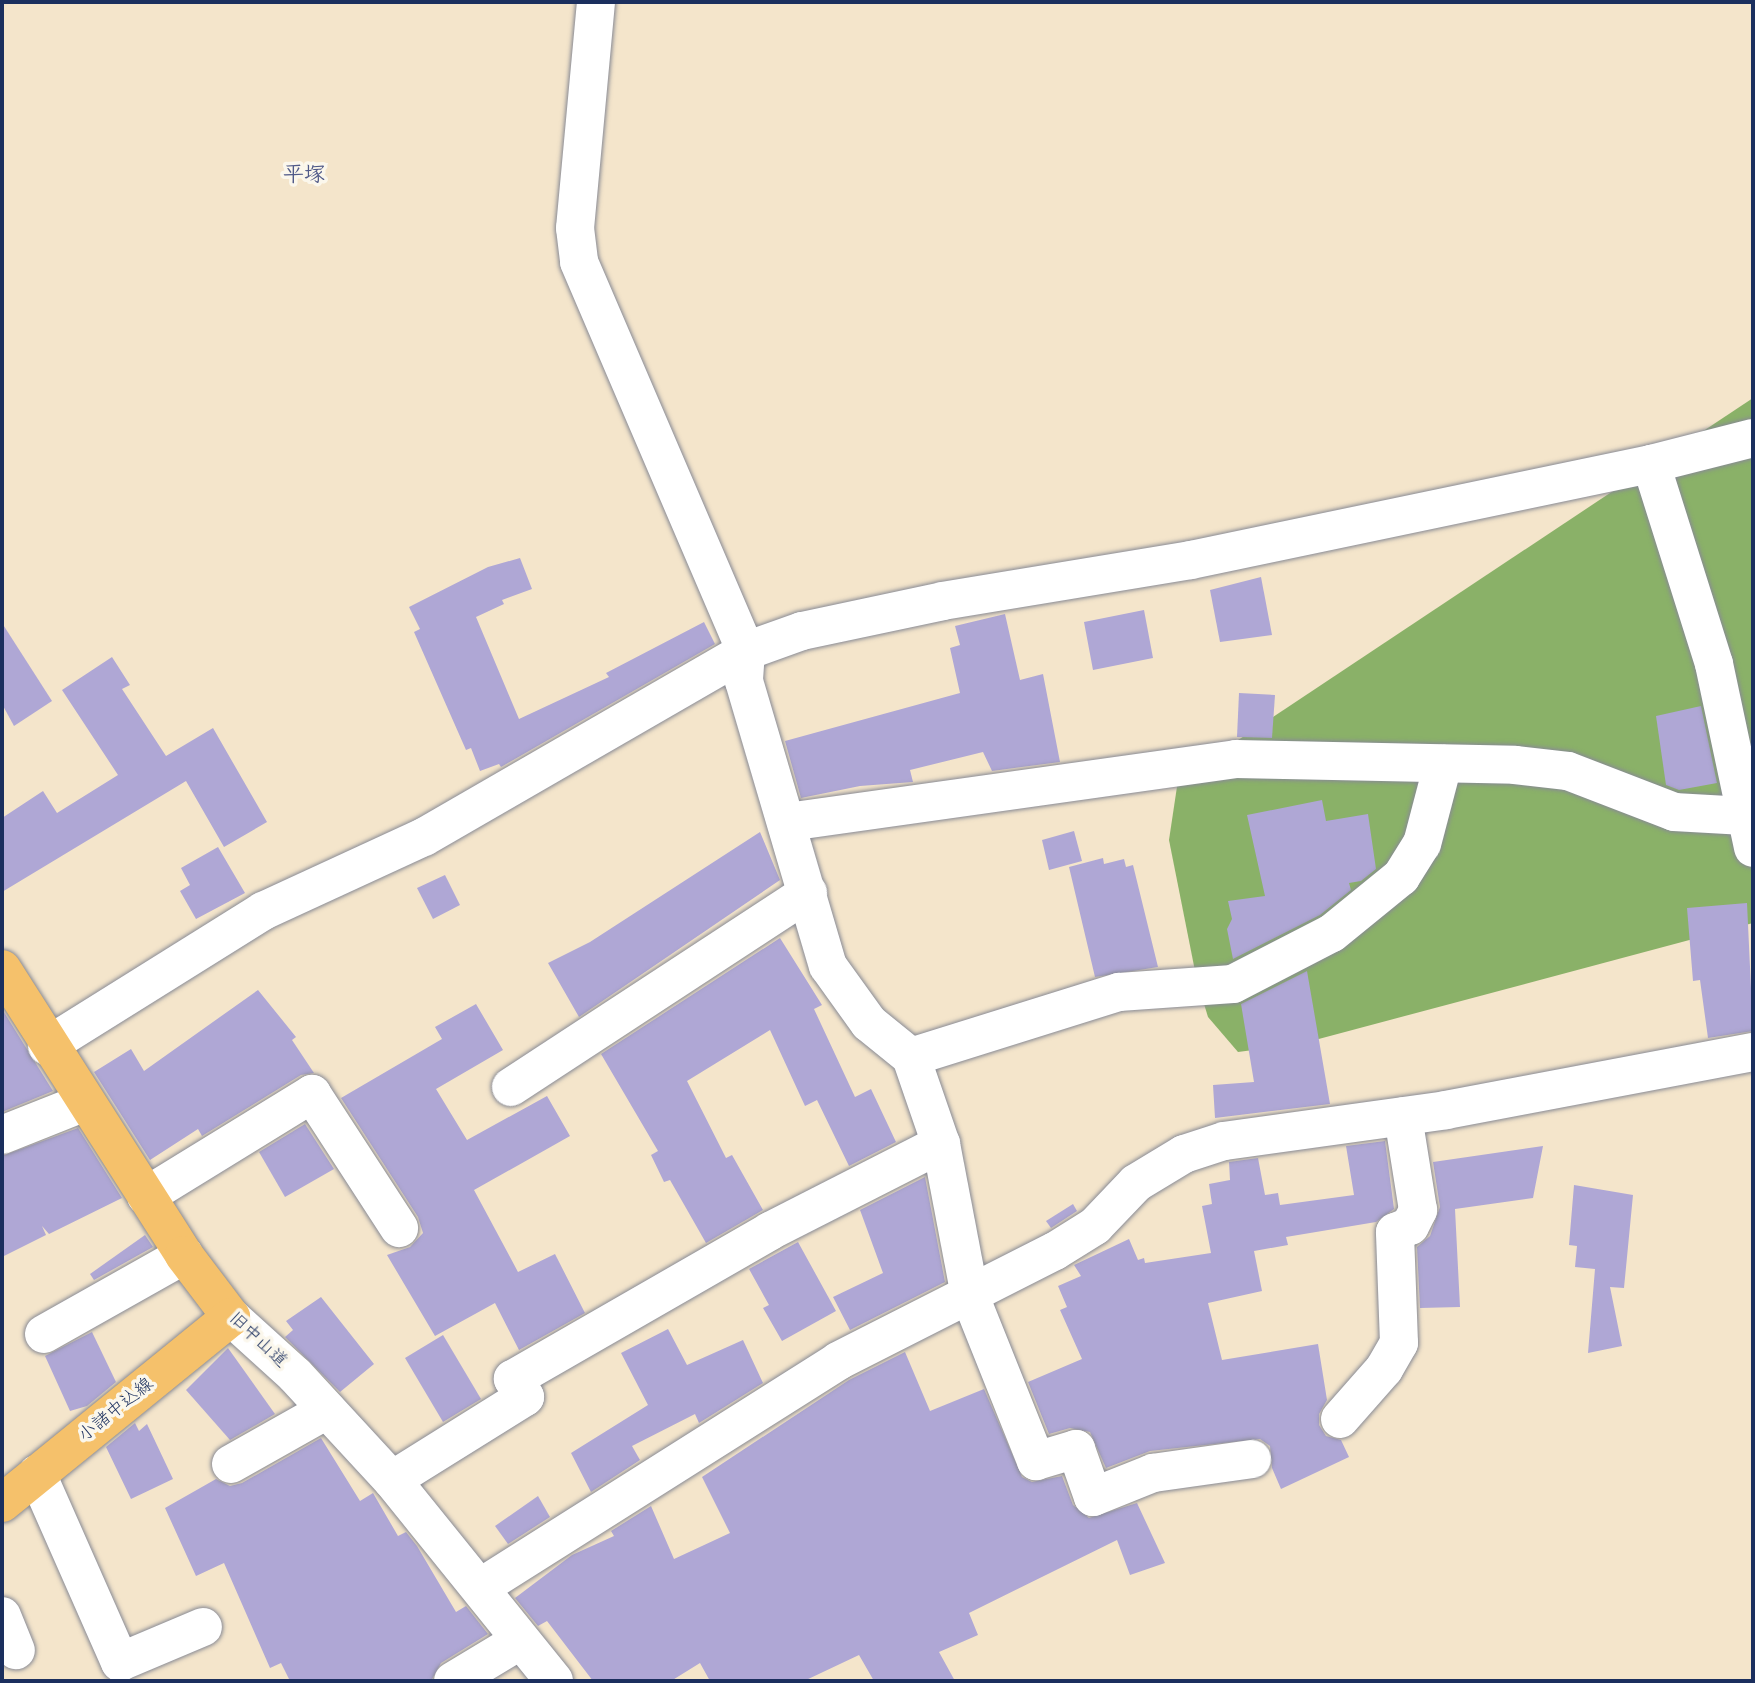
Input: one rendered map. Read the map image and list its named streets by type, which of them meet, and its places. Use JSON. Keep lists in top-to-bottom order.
{
  "streets": {
    "main road": ["旧中山道", "小諸中込線"]
  },
  "crossings": [
    ["旧中山道", "小諸中込線"]
  ],
  "districts": ["平塚"]
}
